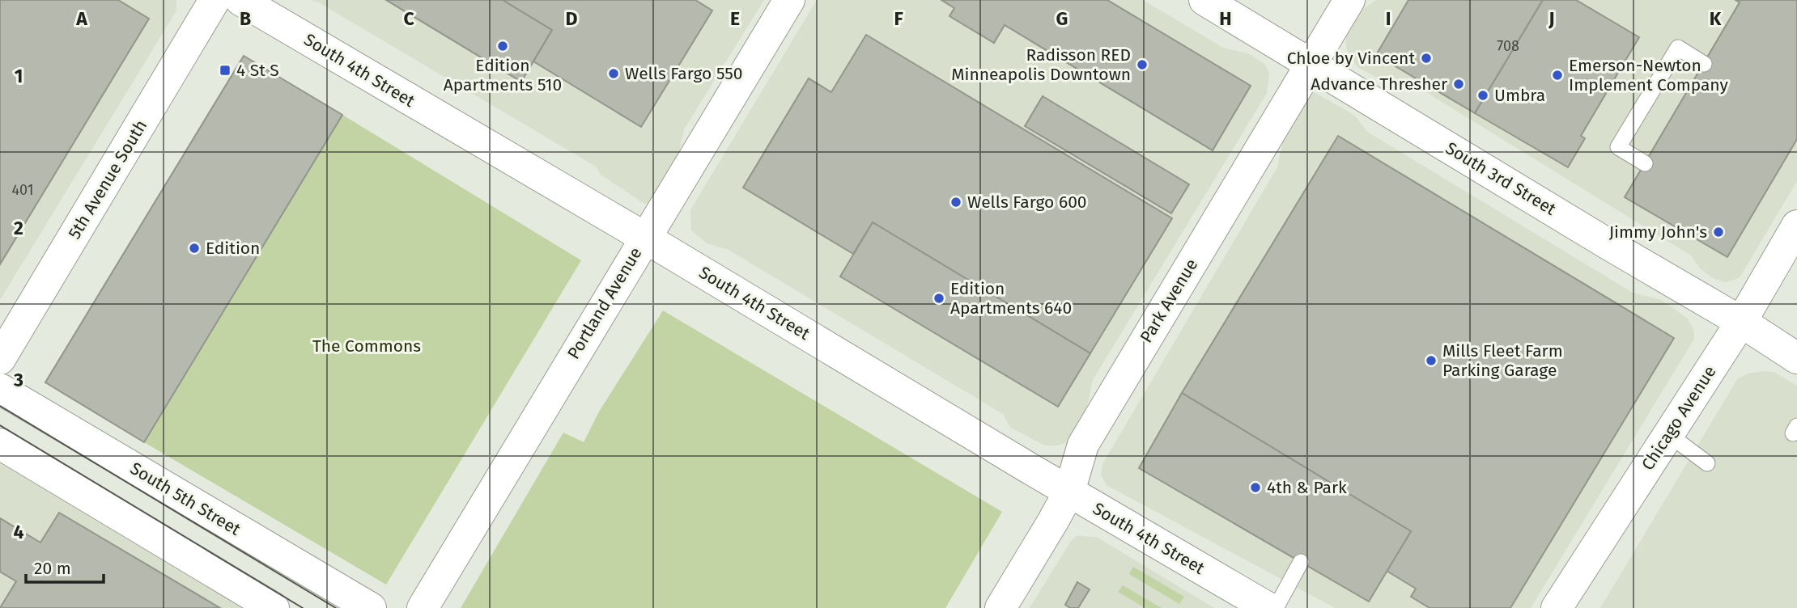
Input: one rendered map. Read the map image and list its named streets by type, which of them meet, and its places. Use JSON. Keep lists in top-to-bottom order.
{
  "streets": {
    "street": [
      "South 4th Street",
      "South 3rd Street",
      "5th Avenue South",
      "Park Avenue",
      "Portland Avenue",
      "Chicago Avenue",
      "South 5th Street"
    ]
  },
  "crossings": [
    ["South 4th Street", "Park Avenue"],
    ["South 4th Street", "Portland Avenue"],
    ["South 3rd Street", "Park Avenue"],
    ["South 3rd Street", "Chicago Avenue"]
  ],
  "parks": ["The Commons"],
  "places": {
    "other": [
      "Edition Apartments 510",
      "Chloe by Vincent",
      "Radisson RED Minneapolis Downtown",
      "Wells Fargo 550",
      "Emerson-Newton Implement Company",
      "Advance Thresher",
      "Umbra",
      "Wells Fargo 600",
      "Jimmy John's",
      "Edition",
      "Edition Apartments 640",
      "Mills Fleet Farm Parking Garage",
      "4th & Park"
    ],
    "transit": ["4 St S"]
  },
  "house_numbers": ["708", "401"],
  "scale_bar": "20 m",
  "grid": {
    "columns": [
      "A",
      "B",
      "C",
      "D",
      "E",
      "F",
      "G",
      "H",
      "I",
      "J",
      "K"
    ],
    "rows": [
      "1",
      "2",
      "3",
      "4"
    ]
  }
}
